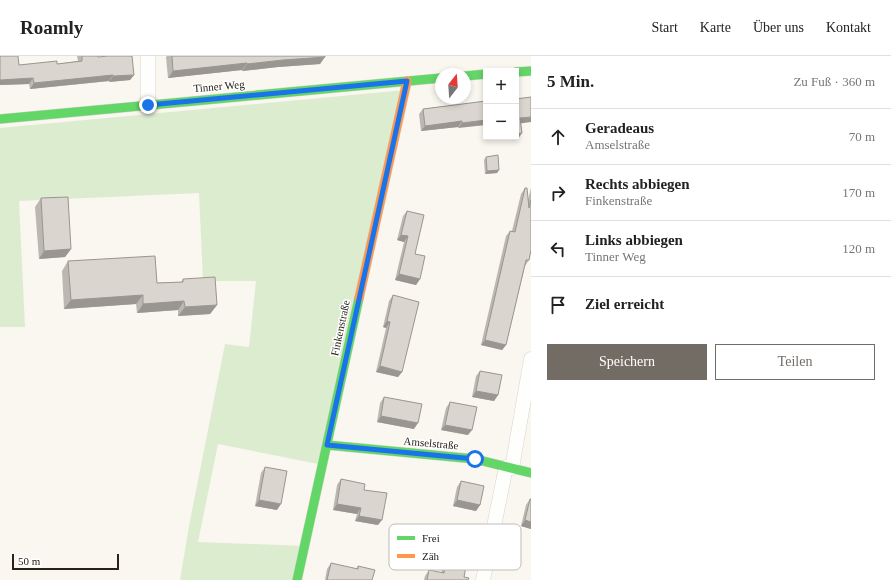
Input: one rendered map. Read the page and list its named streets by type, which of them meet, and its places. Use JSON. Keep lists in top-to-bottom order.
{
  "streets": {
    "street": ["Tinner Weg", "Finkenstraße", "Amselstraße"]
  },
  "crossings": [
    ["Tinner Weg", "Finkenstraße"],
    ["Finkenstraße", "Amselstraße"]
  ],
  "legend": ["Frei", "Zäh"],
  "scale_bar": "50 m",
  "north": "top",
  "page": {
    "header": "Roamly",
    "nav": [
      "Start",
      "Karte",
      "Über uns",
      "Kontakt"
    ],
    "heading": ["5 Min.", "Zu Fuß · 360 m"],
    "map_buttons": ["+", "−"],
    "list": [
      ["Geradeaus", "Amselstraße", "70 m"],
      ["Rechts abbiegen", "Finkenstraße", "170 m"],
      ["Links abbiegen", "Tinner Weg", "120 m"],
      "Ziel erreicht"
    ],
    "buttons": ["Speichern", "Teilen"],
    "scale": "50 m"
  }
}
